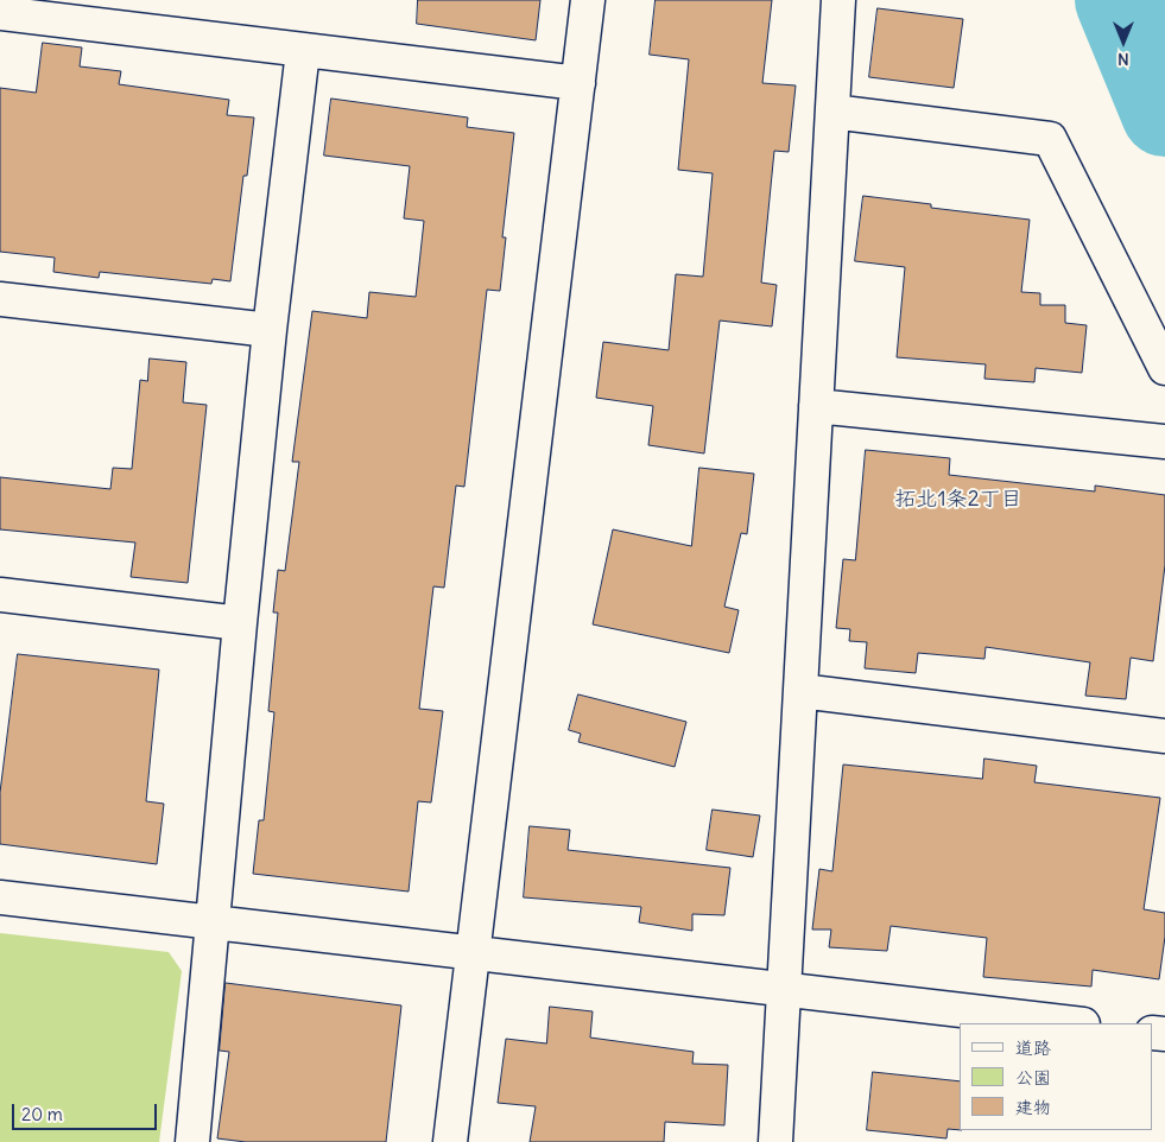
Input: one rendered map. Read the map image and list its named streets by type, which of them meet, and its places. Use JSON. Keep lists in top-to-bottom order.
{
  "districts": ["拓北1条2丁目"],
  "legend": ["道路", "公園", "建物"],
  "scale_bar": "20 m",
  "north": "bottom"
}
